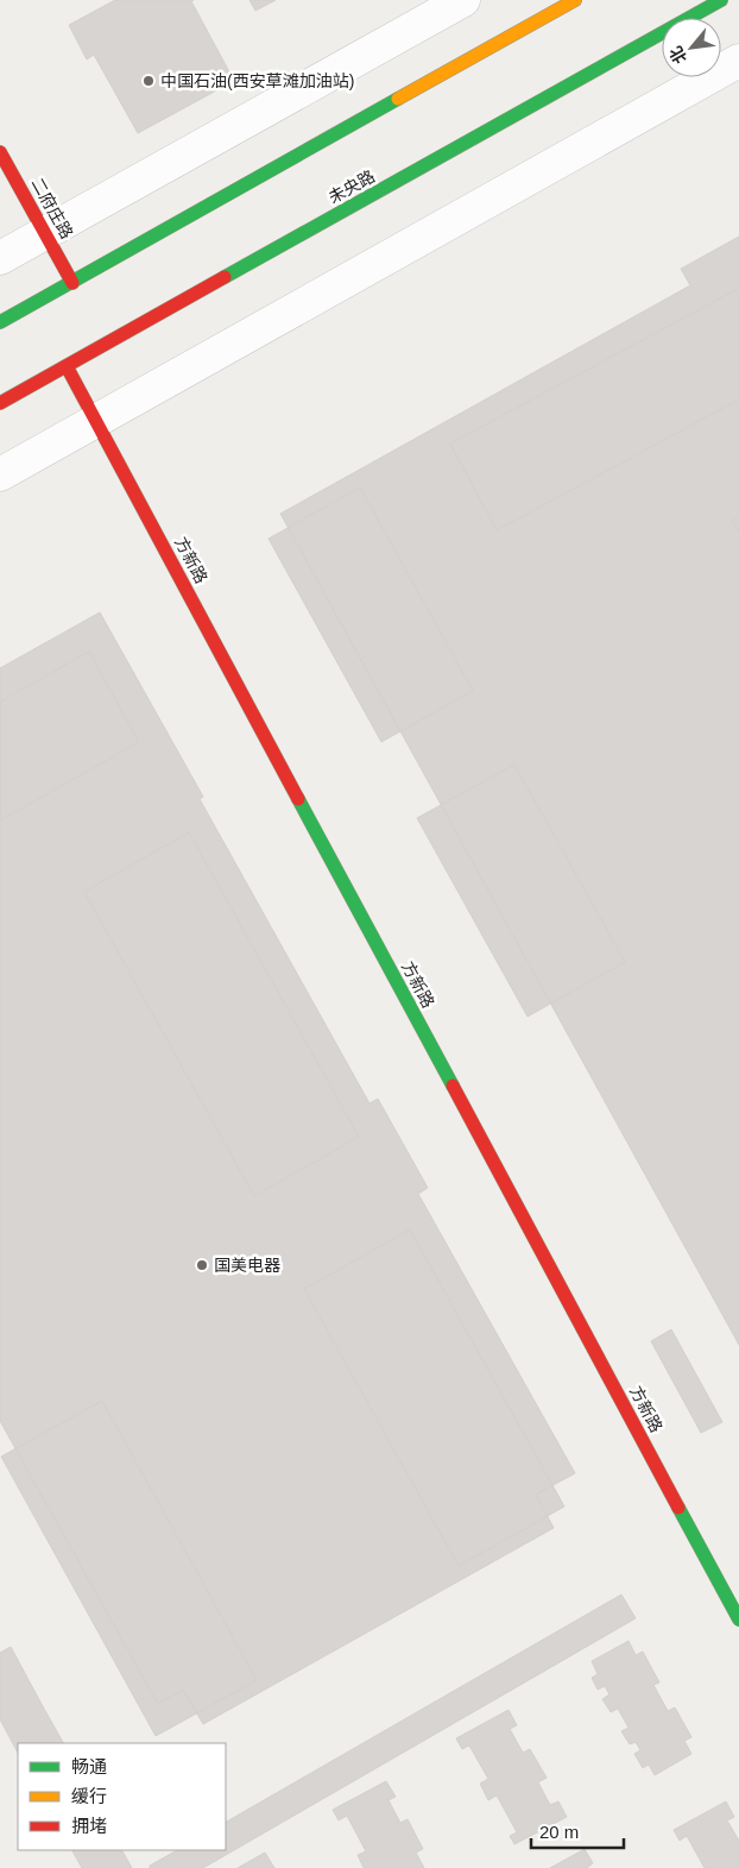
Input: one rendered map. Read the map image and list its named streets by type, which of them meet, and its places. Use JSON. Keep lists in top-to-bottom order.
{
  "streets": {
    "street": ["未央路", "二府庄路", "方新路"]
  },
  "crossings": [
    ["未央路", "方新路"]
  ],
  "places": ["中国石油(西安草滩加油站)", "国美电器"],
  "legend": ["畅通", "缓行", "拥堵"],
  "scale_bar": "20 m",
  "north": "bottom left"
}
